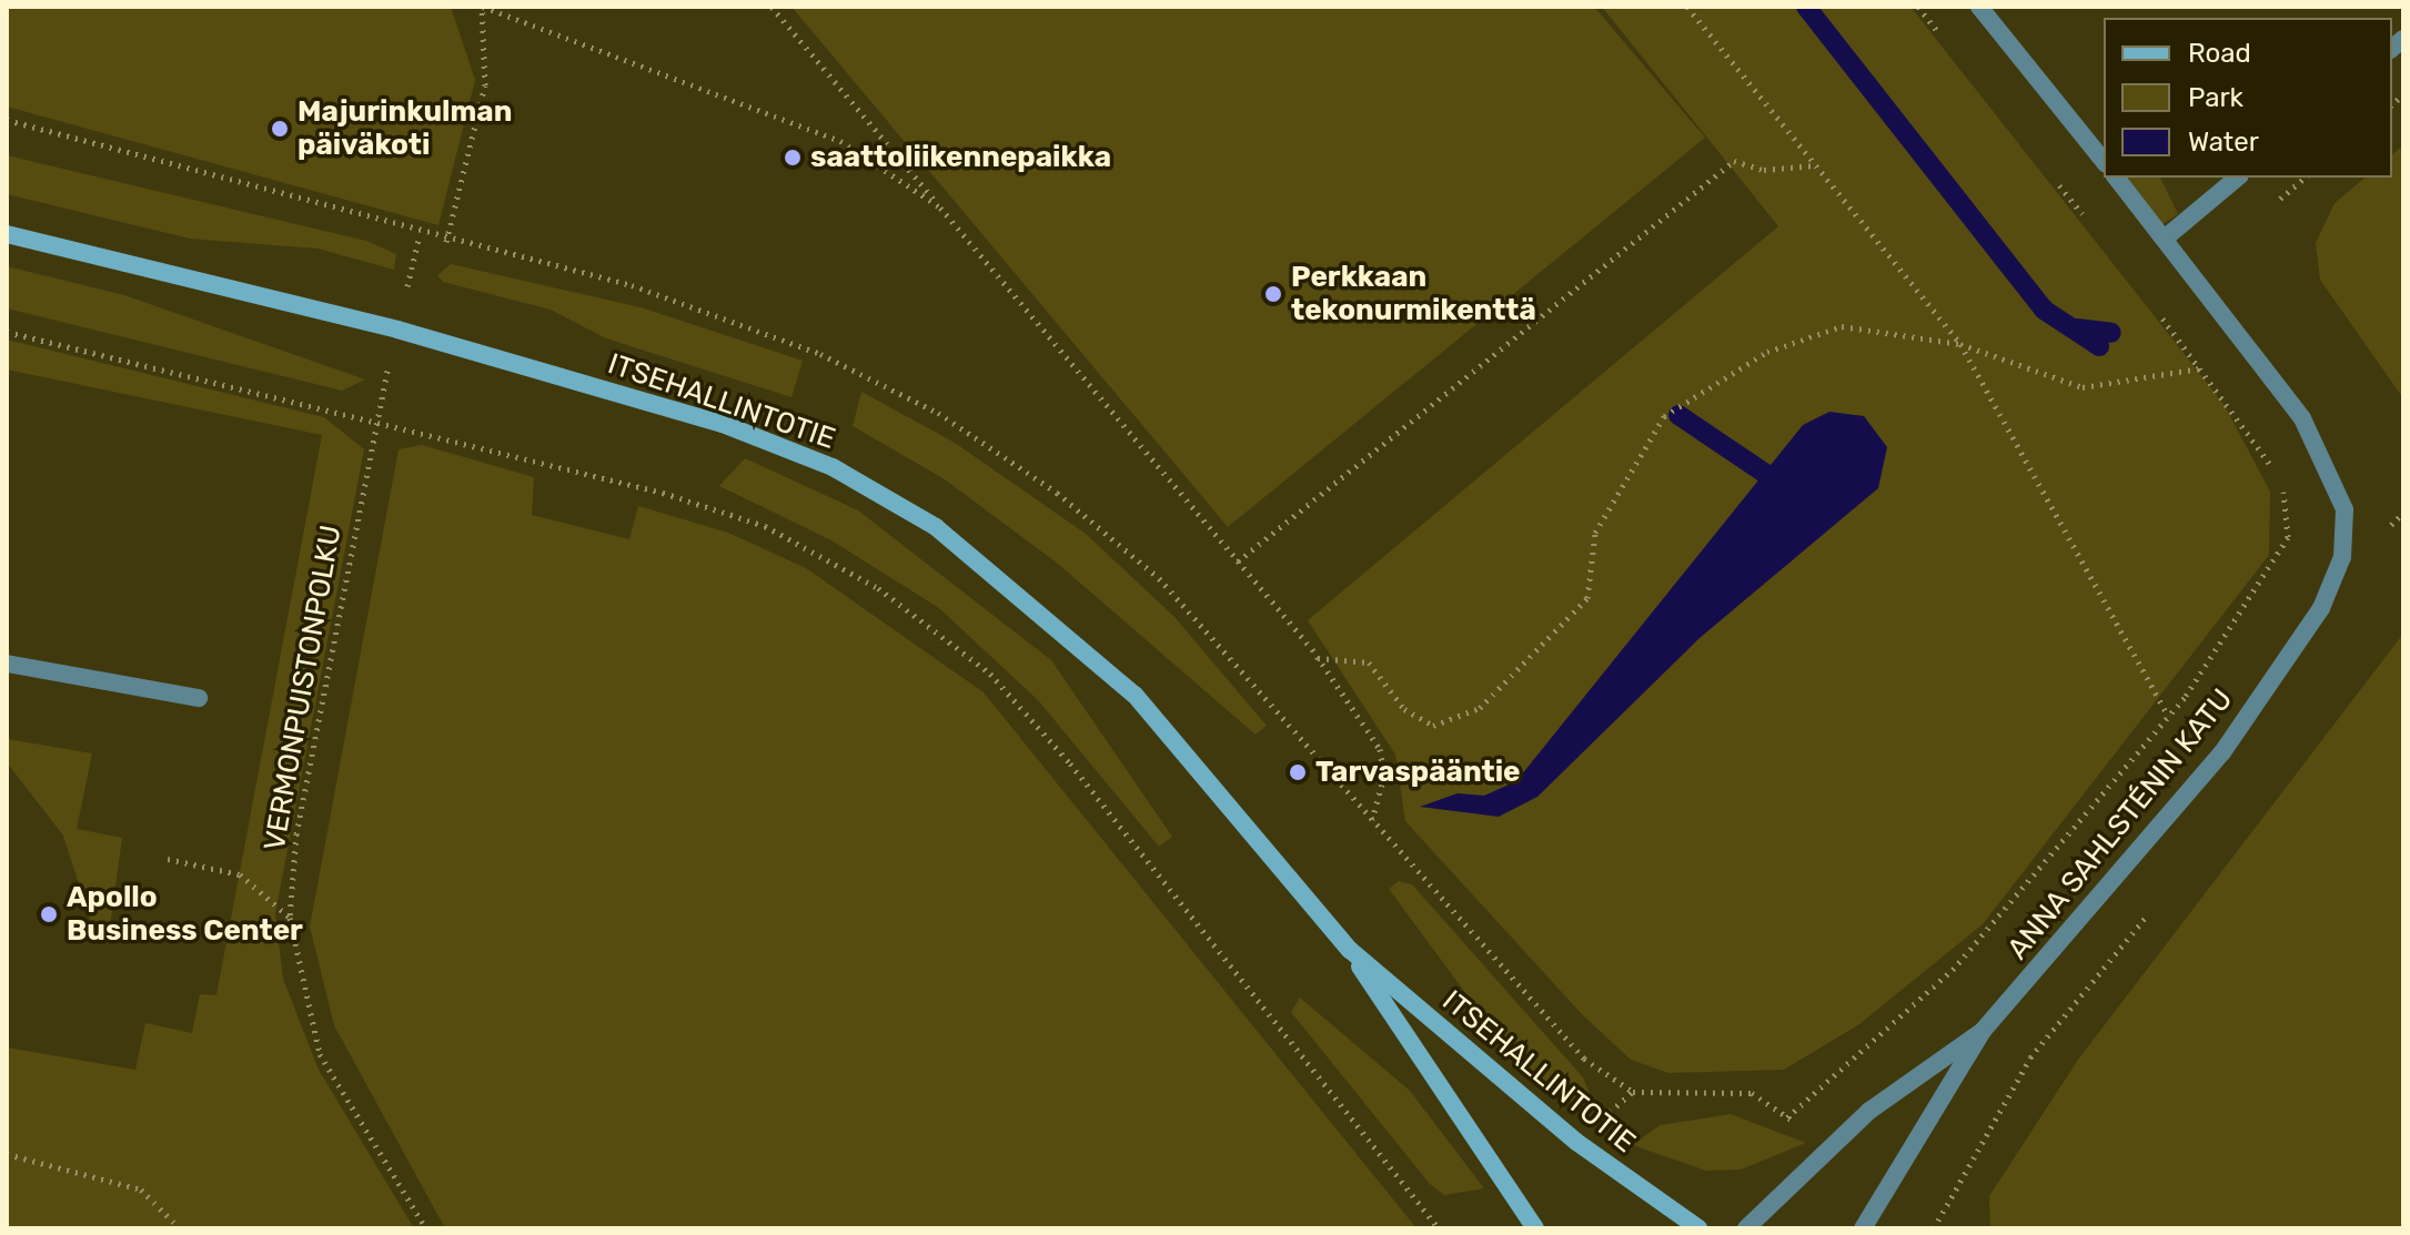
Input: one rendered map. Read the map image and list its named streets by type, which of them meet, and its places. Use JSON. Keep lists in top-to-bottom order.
{
  "streets": {
    "main road": ["ITSEHALLINTOTIE"],
    "street": ["ANNA SAHLSTÉNIN KATU"],
    "path": ["VERMONPUISTONPOLKU"]
  },
  "crossings": [
    ["ITSEHALLINTOTIE", "VERMONPUISTONPOLKU"]
  ],
  "places": [
    "Majurinkulman päiväkoti",
    "saattoliikennepaikka",
    "Perkkaan tekonurmikenttä",
    "Tarvaspääntie",
    "Apollo Business Center"
  ],
  "legend": ["Road", "Park", "Water"]
}
